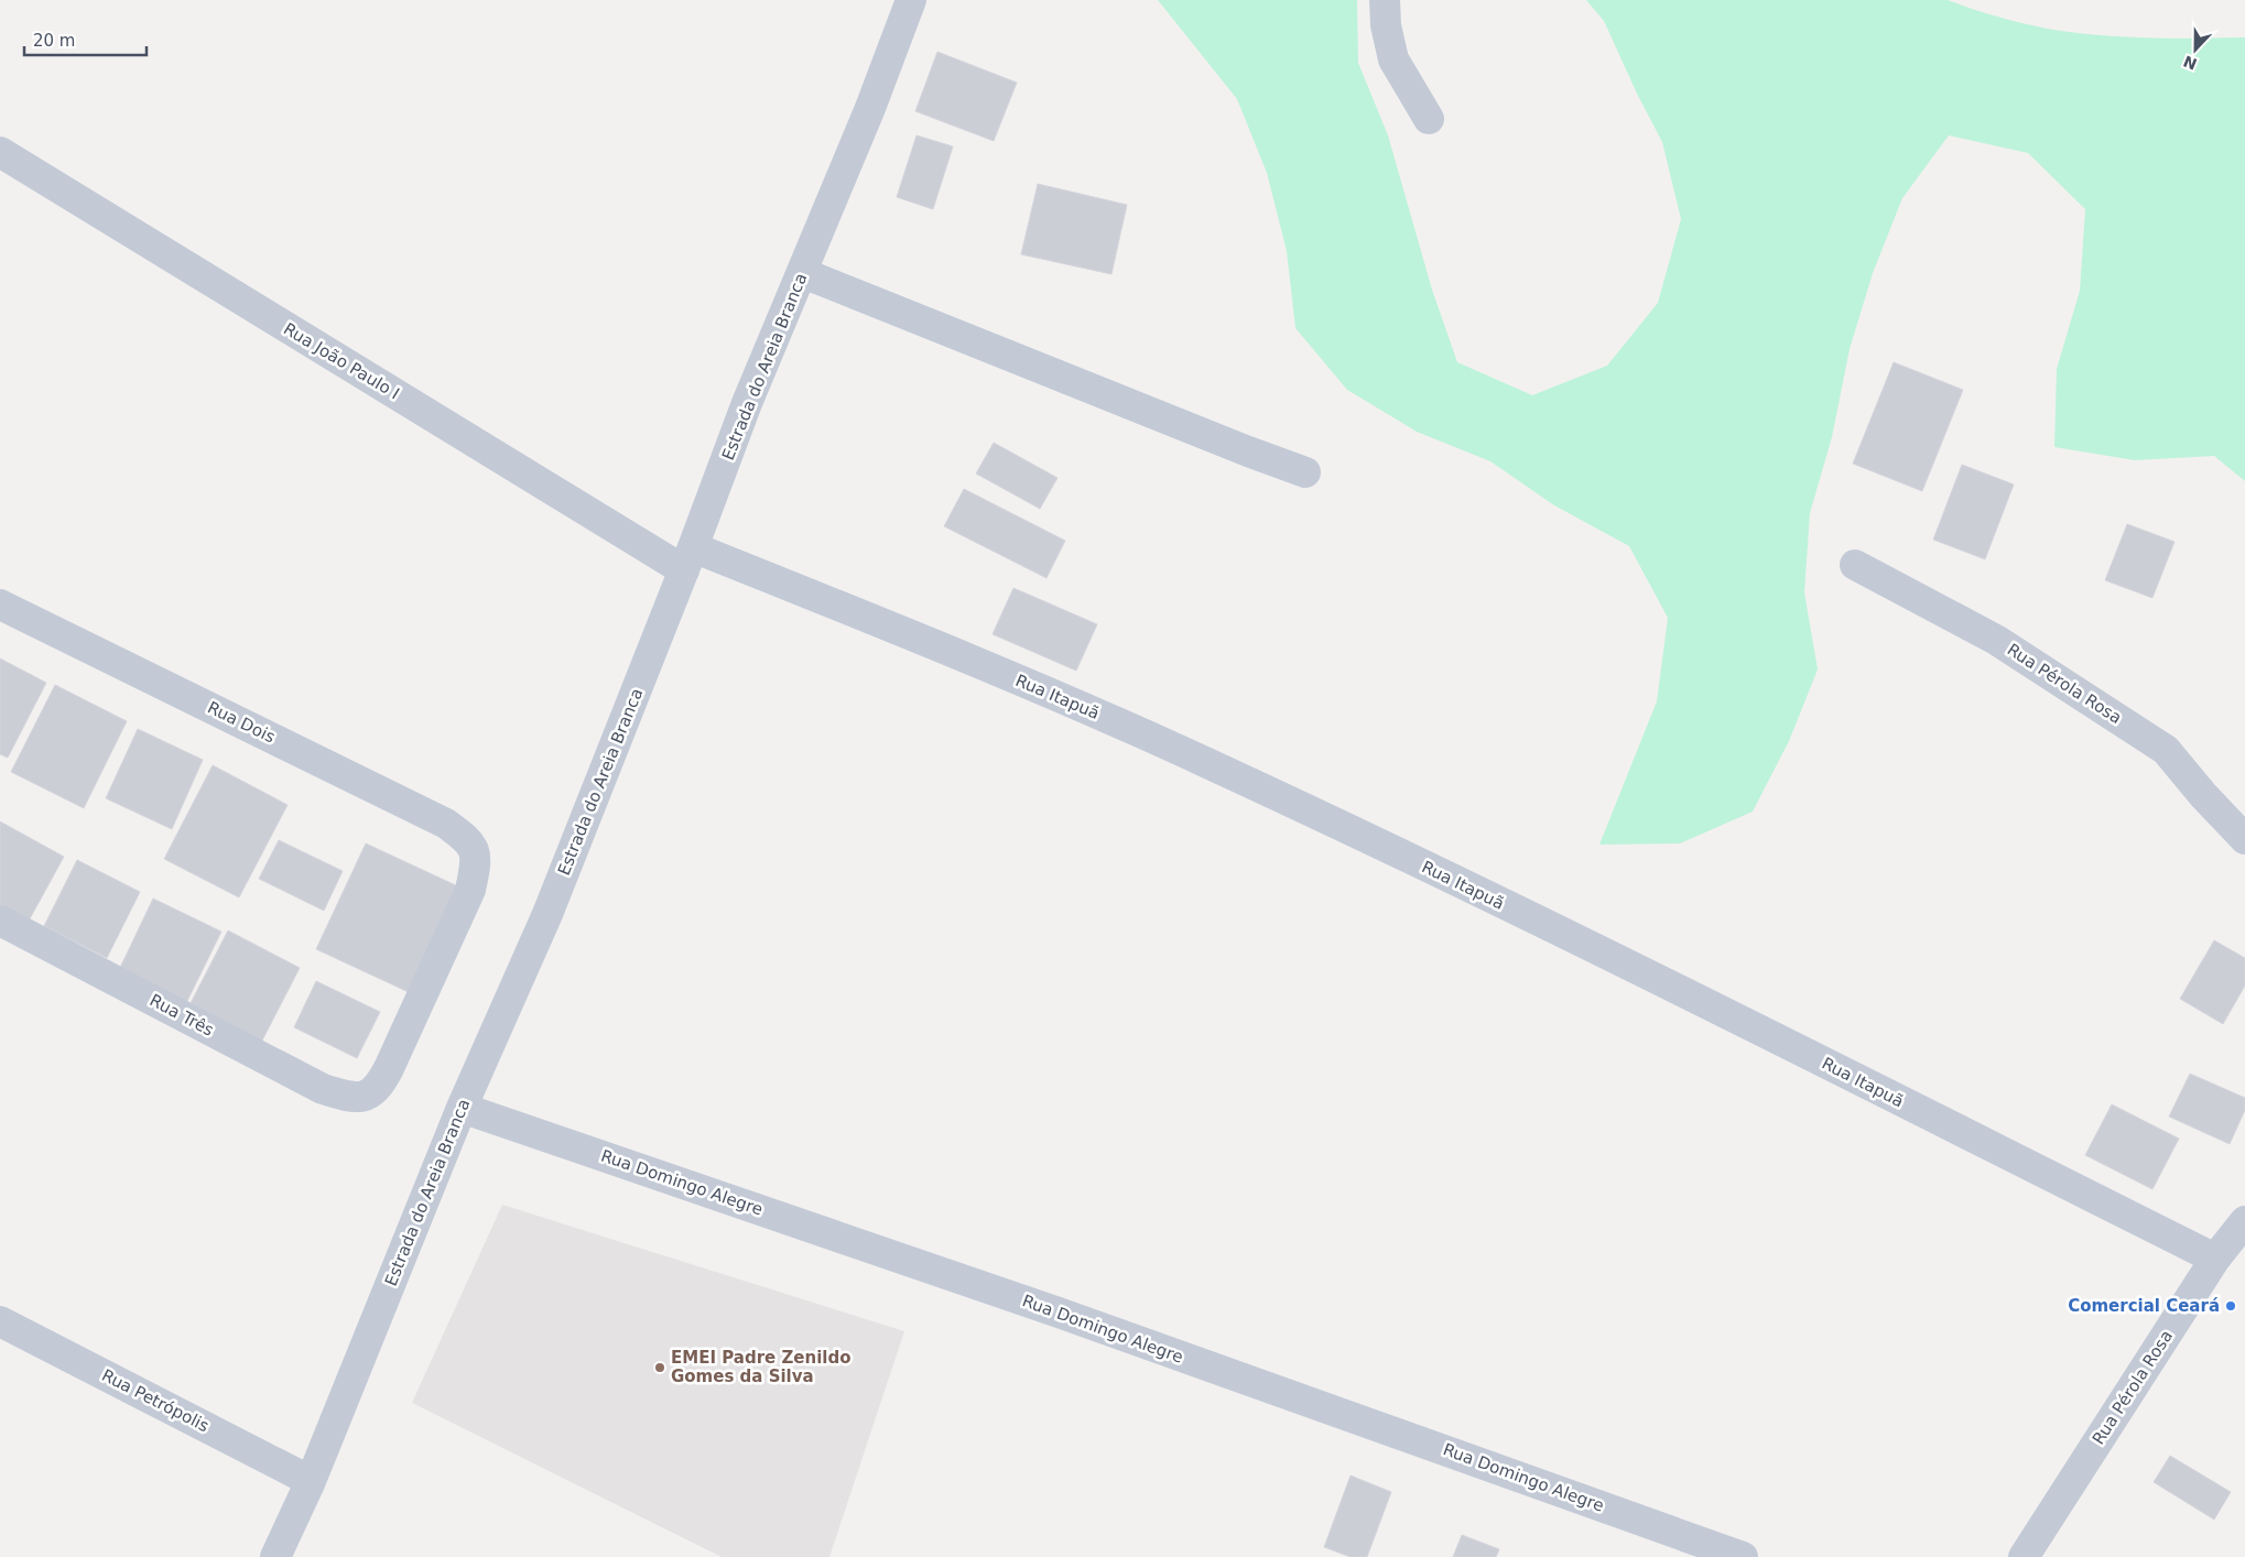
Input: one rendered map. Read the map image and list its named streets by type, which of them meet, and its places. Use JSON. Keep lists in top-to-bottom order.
{
  "streets": {
    "street": [
      "Rua João Paulo I",
      "Estrada do Areia Branca",
      "Rua Pérola Rosa",
      "Rua Itapuã",
      "Rua Dois",
      "Rua Três",
      "Rua Domingo Alegre",
      "Rua Petrópolis"
    ]
  },
  "crossings": [
    ["Rua João Paulo I", "Estrada do Areia Branca"],
    ["Rua João Paulo I", "Rua Itapuã"],
    ["Estrada do Areia Branca", "Rua Itapuã"],
    ["Estrada do Areia Branca", "Rua Domingo Alegre"],
    ["Estrada do Areia Branca", "Rua Petrópolis"],
    ["Rua Pérola Rosa", "Rua Itapuã"],
    ["Rua Dois", "Rua Três"]
  ],
  "places": ["Comercial Ceará", "EMEI Padre Zenildo Gomes da Silva"],
  "scale_bar": "20 m",
  "north": "bottom"
}
